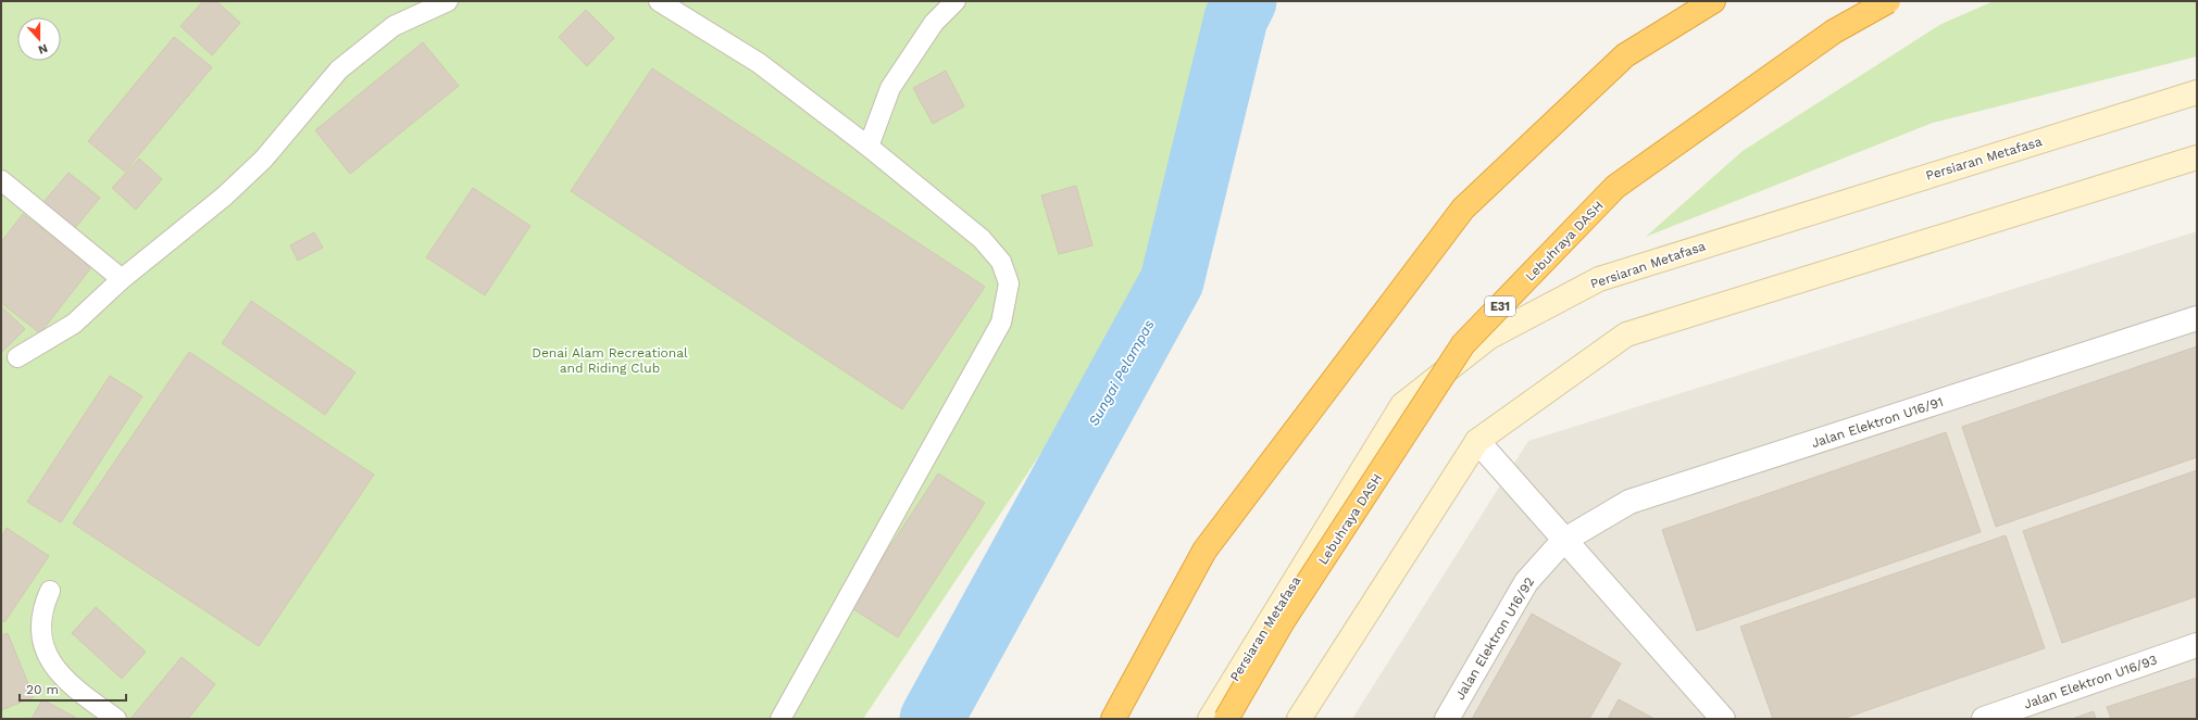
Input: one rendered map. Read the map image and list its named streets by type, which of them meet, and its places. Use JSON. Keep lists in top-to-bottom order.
{
  "streets": {
    "highway": ["Lebuhraya DASH", "E31"],
    "street": [
      "Persiaran Metafasa",
      "Jalan Elektron U16/91",
      "Jalan Elektron U16/92",
      "Jalan Elektron U16/93"
    ]
  },
  "crossings": [
    ["Jalan Elektron U16/91", "Jalan Elektron U16/92"]
  ],
  "water": ["Sungai Pelampas"],
  "parks": ["Denai Alam Recreational and Riding Club"],
  "scale_bar": "20 m",
  "north": "bottom"
}
